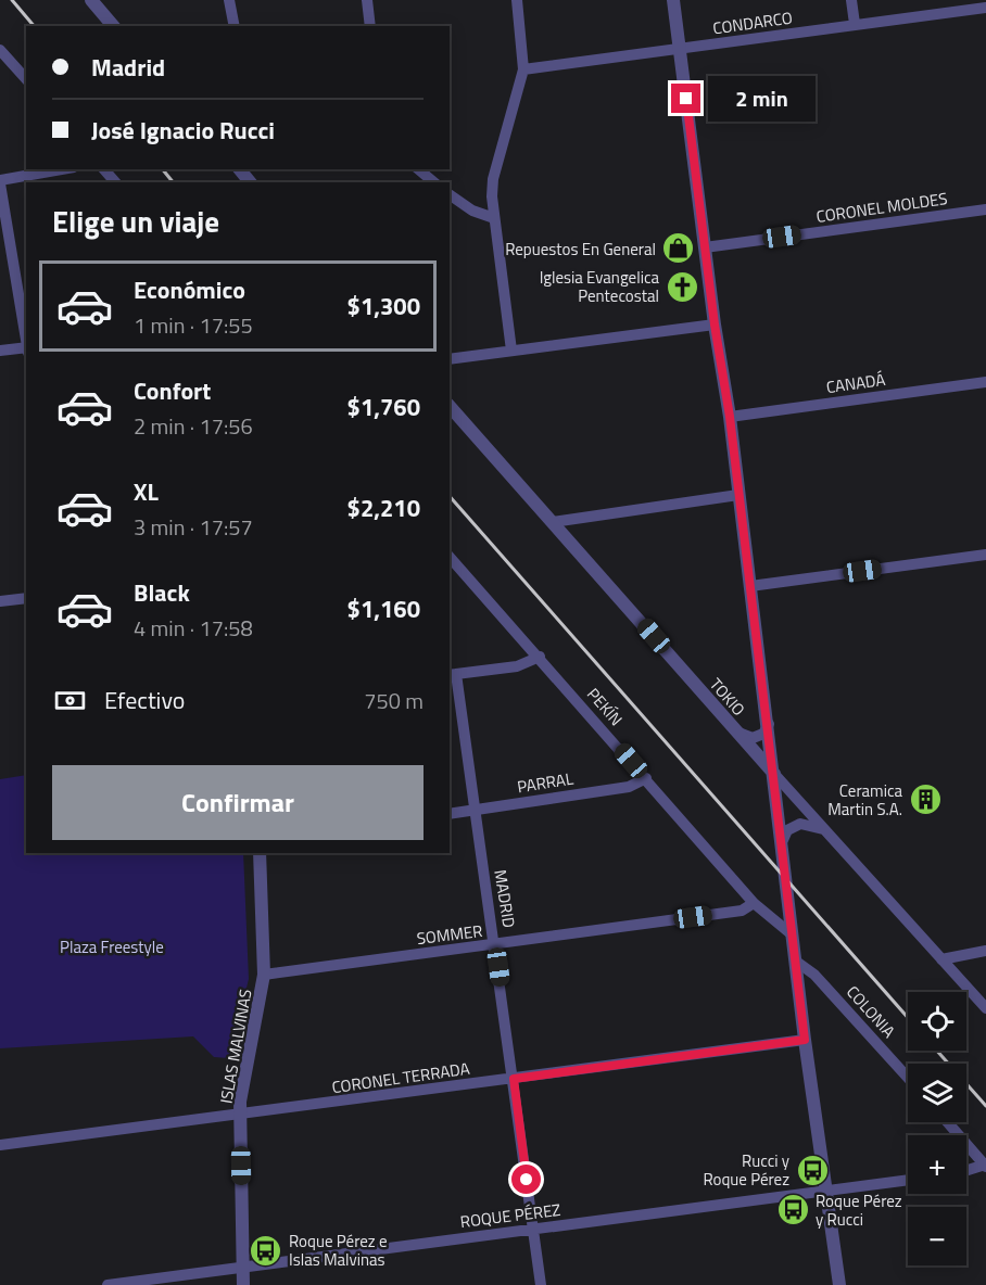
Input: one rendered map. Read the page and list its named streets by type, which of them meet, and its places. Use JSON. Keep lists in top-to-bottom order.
{
  "streets": {
    "street": [
      "CONDARCO",
      "CORONEL MOLDES",
      "CANADÁ",
      "TOKIO",
      "PEKÍN",
      "PARRAL",
      "MADRID",
      "SOMMER",
      "COLONIA",
      "ISLAS MALVINAS",
      "CORONEL TERRADA",
      "ROQUE PÉREZ"
    ]
  },
  "crossings": [
    ["PEKÍN", "PARRAL"],
    ["PEKÍN", "SOMMER"],
    ["PARRAL", "MADRID"],
    ["MADRID", "SOMMER"],
    ["MADRID", "CORONEL TERRADA"],
    ["MADRID", "ROQUE PÉREZ"],
    ["SOMMER", "ISLAS MALVINAS"],
    ["ISLAS MALVINAS", "CORONEL TERRADA"],
    ["ISLAS MALVINAS", "ROQUE PÉREZ"]
  ],
  "parks": ["Plaza Freestyle"],
  "places": {
    "shop": ["Repuestos En General"],
    "church": ["Iglesia Evangelica Pentecostal"],
    "building": ["Ceramica Martin S.A."],
    "bus stop": ["Rucci y Roque Pérez", "Roque Pérez y Rucci", "Roque Pérez e Islas Malvinas"]
  },
  "page": {
    "banner": ["Madrid", "José Ignacio Rucci"],
    "bubble": "2 min",
    "heading": "Elige un viaje",
    "list": [
      {
        "name": "Económico",
        "note": "1 min · 17:55",
        "value": "$1,300"
      },
      {
        "name": "Confort",
        "note": "2 min · 17:56",
        "value": "$1,760"
      },
      {
        "name": "XL",
        "note": "3 min · 17:57",
        "value": "$2,210"
      },
      {
        "name": "Black",
        "note": "4 min · 17:58",
        "value": "$1,160"
      }
    ],
    "pay": ["Efectivo", "750 m"],
    "buttons": "Confirmar",
    "map_buttons": ["+", "−"]
  }
}
